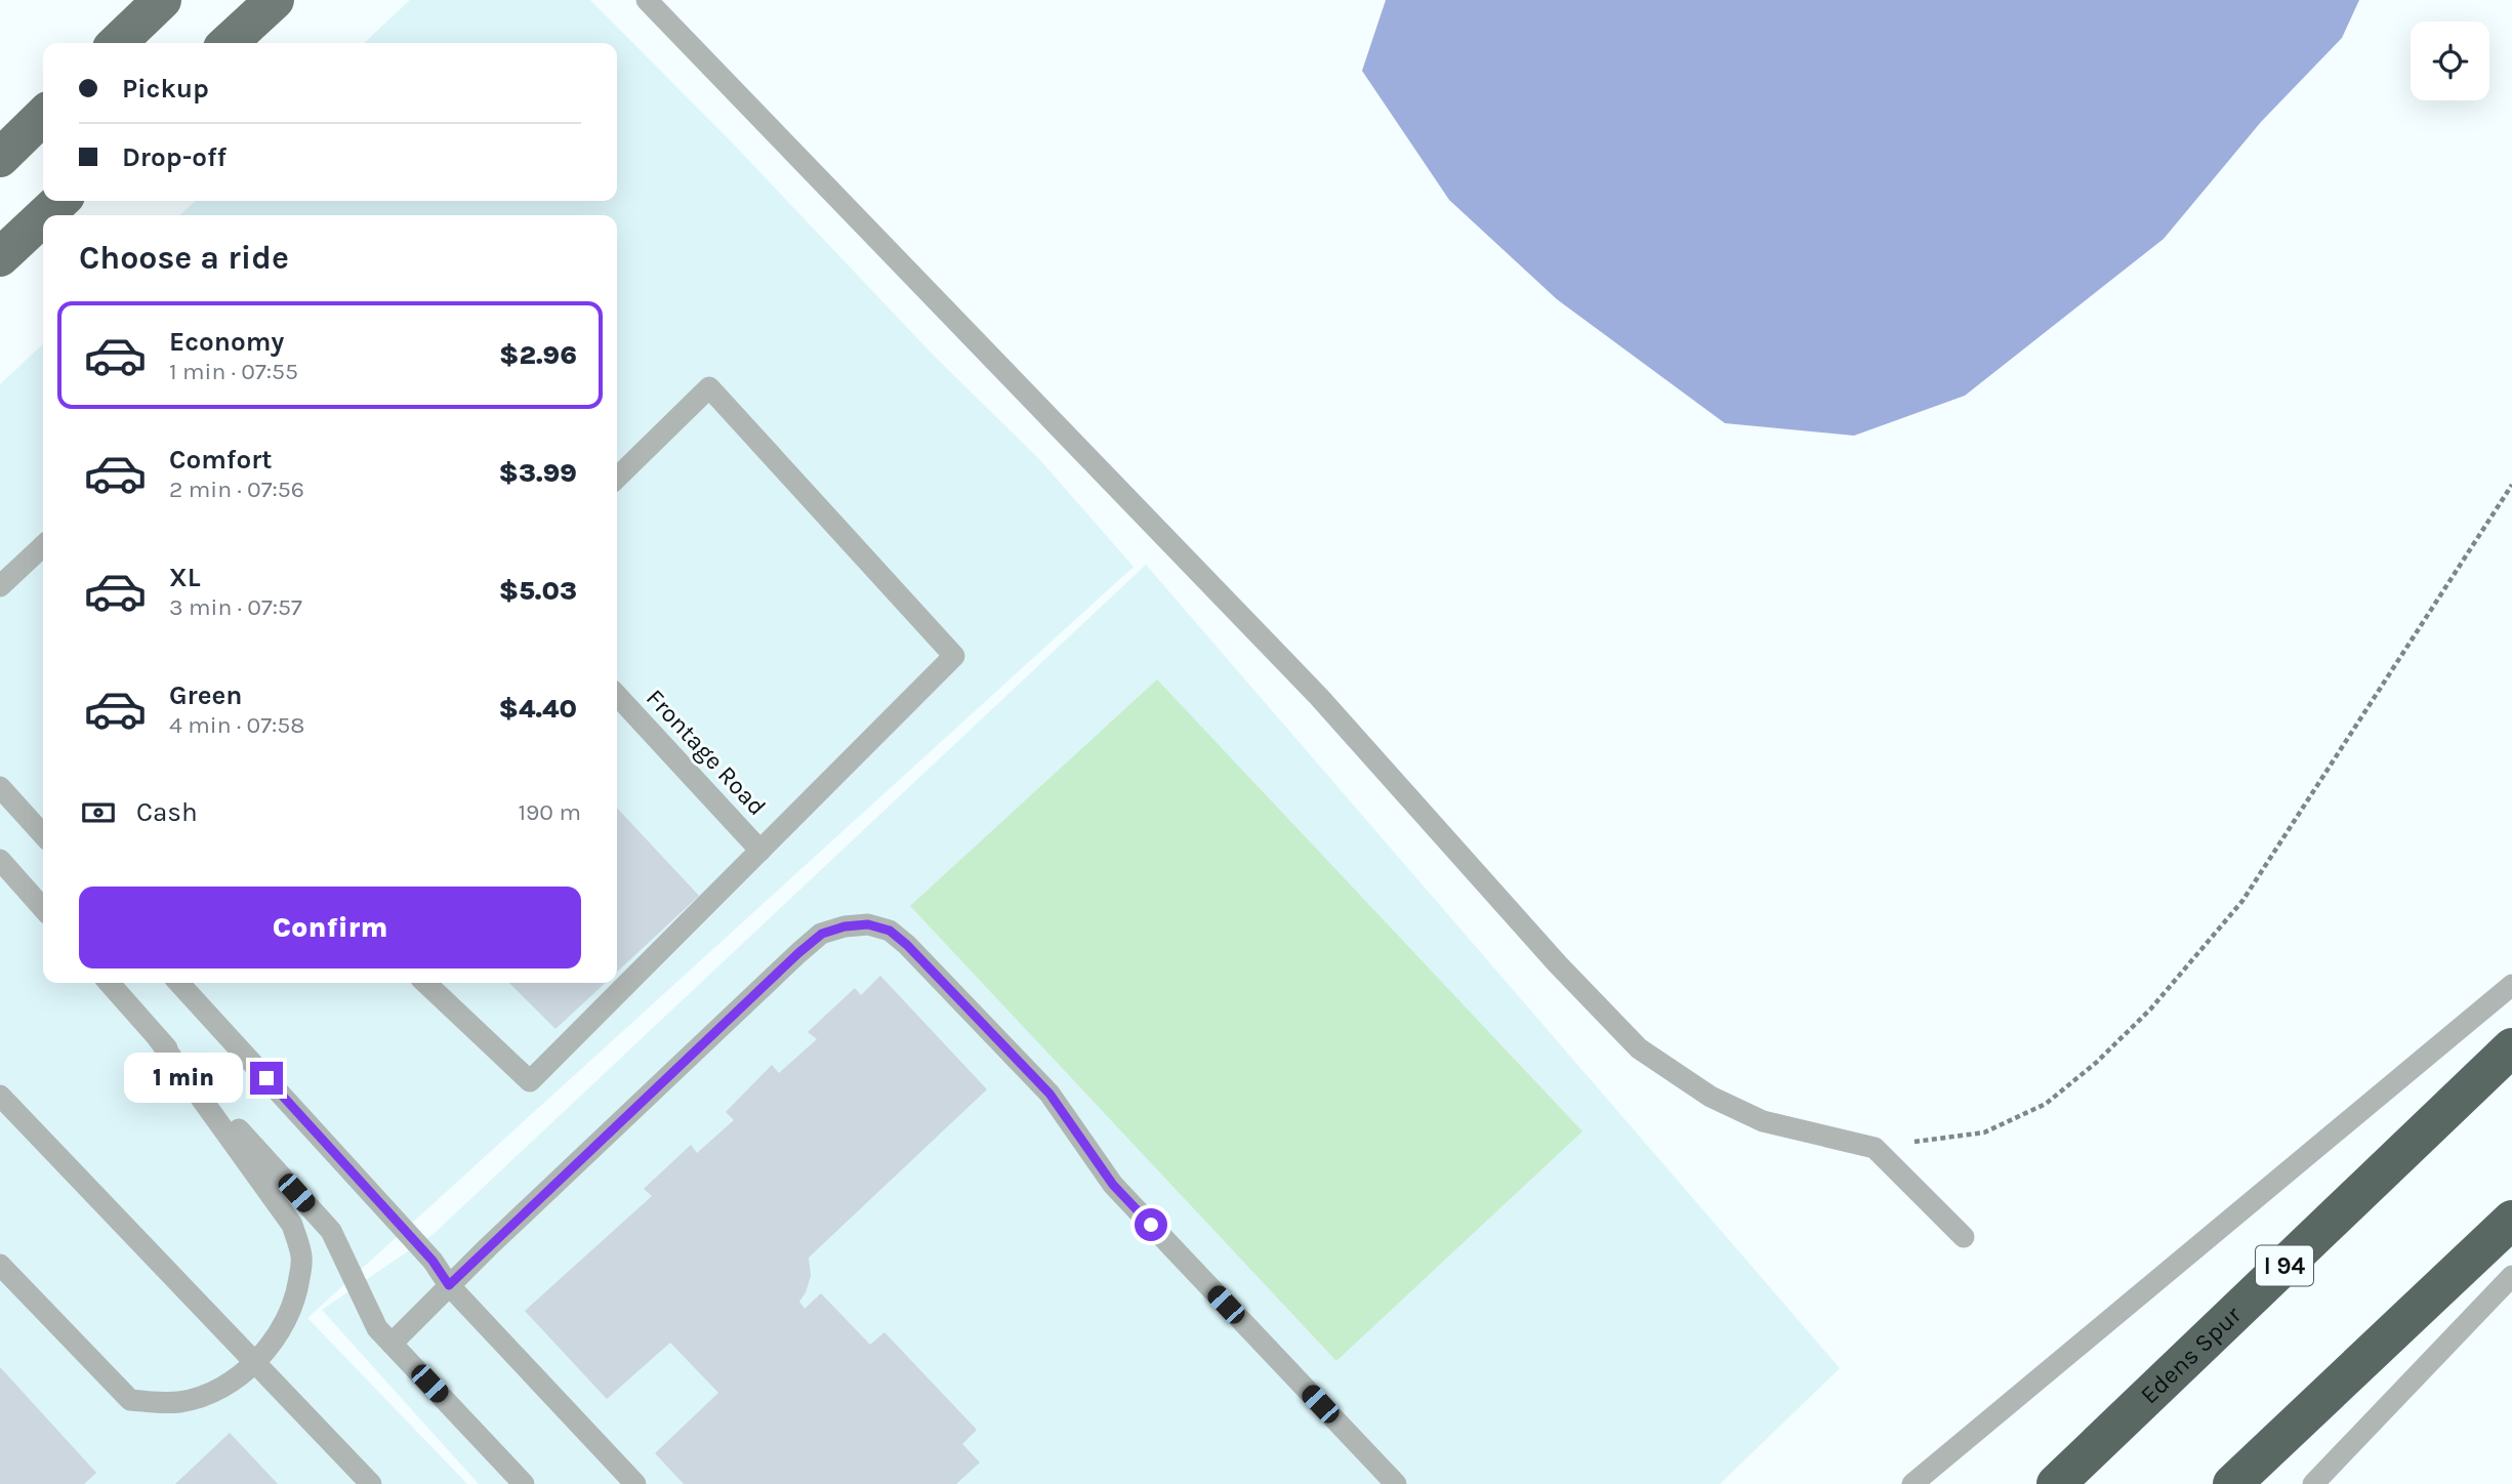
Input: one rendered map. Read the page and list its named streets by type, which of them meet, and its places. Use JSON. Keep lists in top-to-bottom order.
{
  "streets": {
    "highway": ["I 94", "Edens Spur"],
    "lane": ["Frontage Road"]
  },
  "page": {
    "banner": ["Pickup", "Drop-off"],
    "heading": "Choose a ride",
    "list": [
      {
        "name": "Economy",
        "note": "1 min · 07:55",
        "value": "$2.96"
      },
      {
        "name": "Comfort",
        "note": "2 min · 07:56",
        "value": "$3.99"
      },
      {
        "name": "XL",
        "note": "3 min · 07:57",
        "value": "$5.03"
      },
      {
        "name": "Green",
        "note": "4 min · 07:58",
        "value": "$4.40"
      }
    ],
    "pay": ["Cash", "190 m"],
    "buttons": "Confirm",
    "bubble": "1 min"
  }
}
